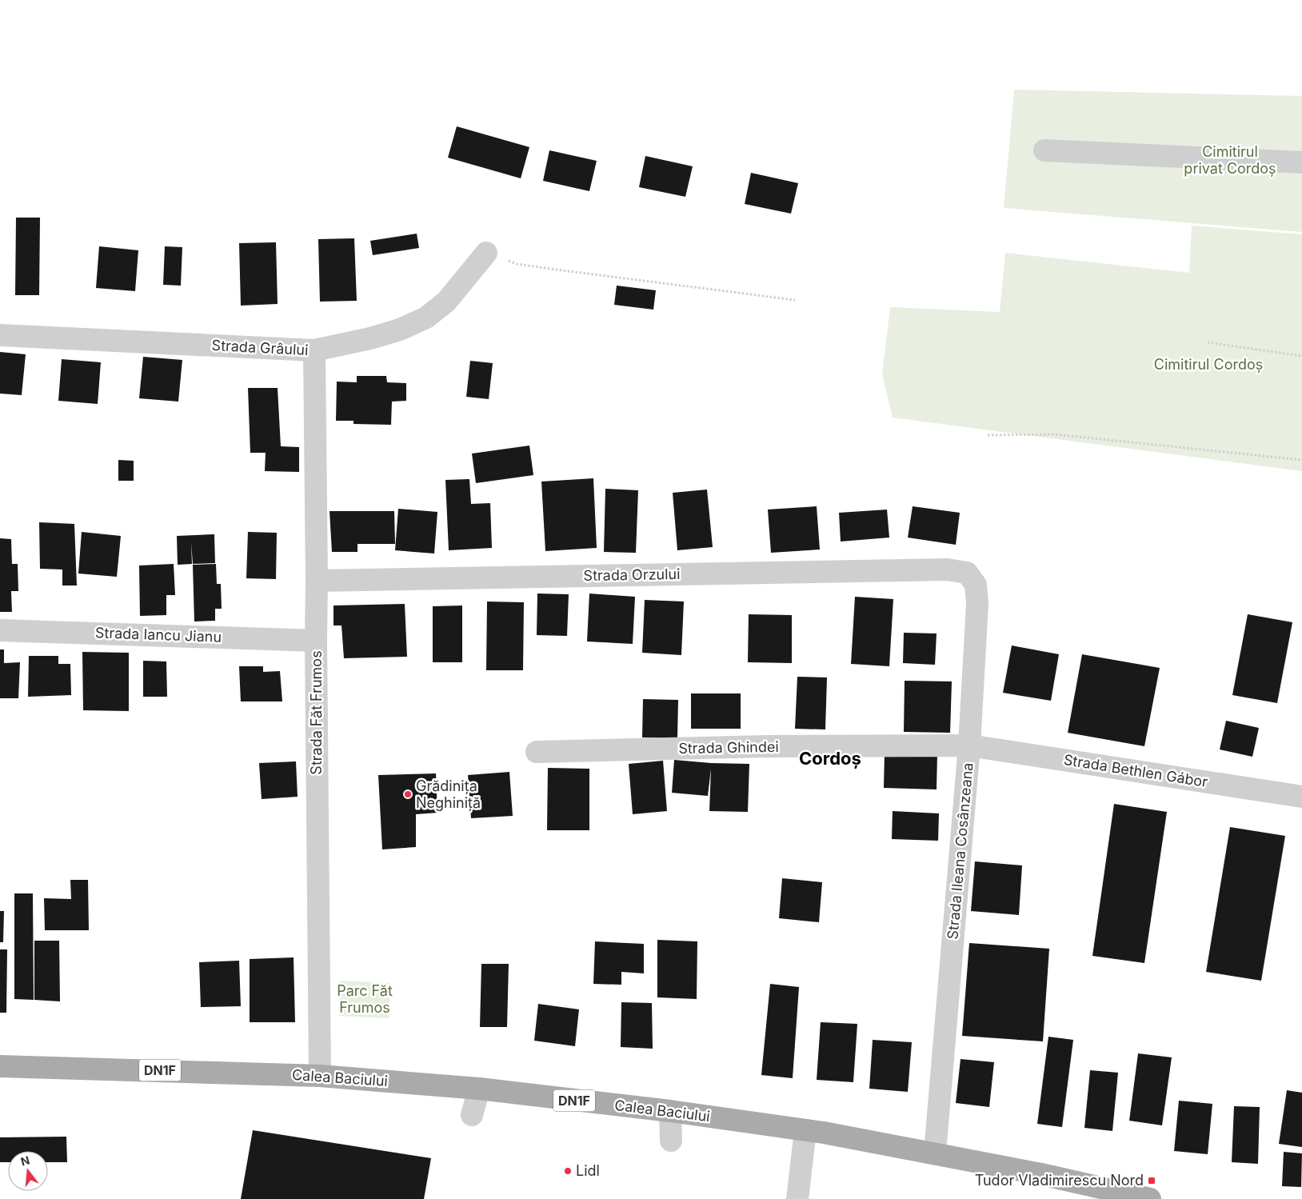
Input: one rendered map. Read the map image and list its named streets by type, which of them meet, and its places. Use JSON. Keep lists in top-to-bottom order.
{
  "streets": {
    "main road": ["DN1F", "Calea Baciului"],
    "street": [
      "Strada Grâului",
      "Strada Orzului",
      "Strada Iancu Jianu",
      "Strada Făt Frumos",
      "Strada Ghindei",
      "Strada Bethlen Gábor",
      "Strada Ileana Cosânzeana"
    ]
  },
  "crossings": [
    ["Strada Grâului", "Strada Făt Frumos"],
    ["Strada Orzului", "Strada Făt Frumos"],
    ["Strada Orzului", "Strada Ileana Cosânzeana"],
    ["Strada Iancu Jianu", "Strada Făt Frumos"],
    ["Strada Făt Frumos", "Calea Baciului"],
    ["Strada Ghindei", "Strada Bethlen Gábor"],
    ["Strada Ghindei", "Strada Ileana Cosânzeana"],
    ["Strada Bethlen Gábor", "Strada Ileana Cosânzeana"],
    ["Strada Ileana Cosânzeana", "Calea Baciului"]
  ],
  "districts": ["Cordoș"],
  "parks": ["Cimitirul privat Cordoș", "Cimitirul Cordoș", "Parc Făt Frumos"],
  "places": {
    "other": ["Grădinița Neghiniță", "Lidl"],
    "transit": ["Tudor Vladimirescu Nord"]
  },
  "north": "top"
}
